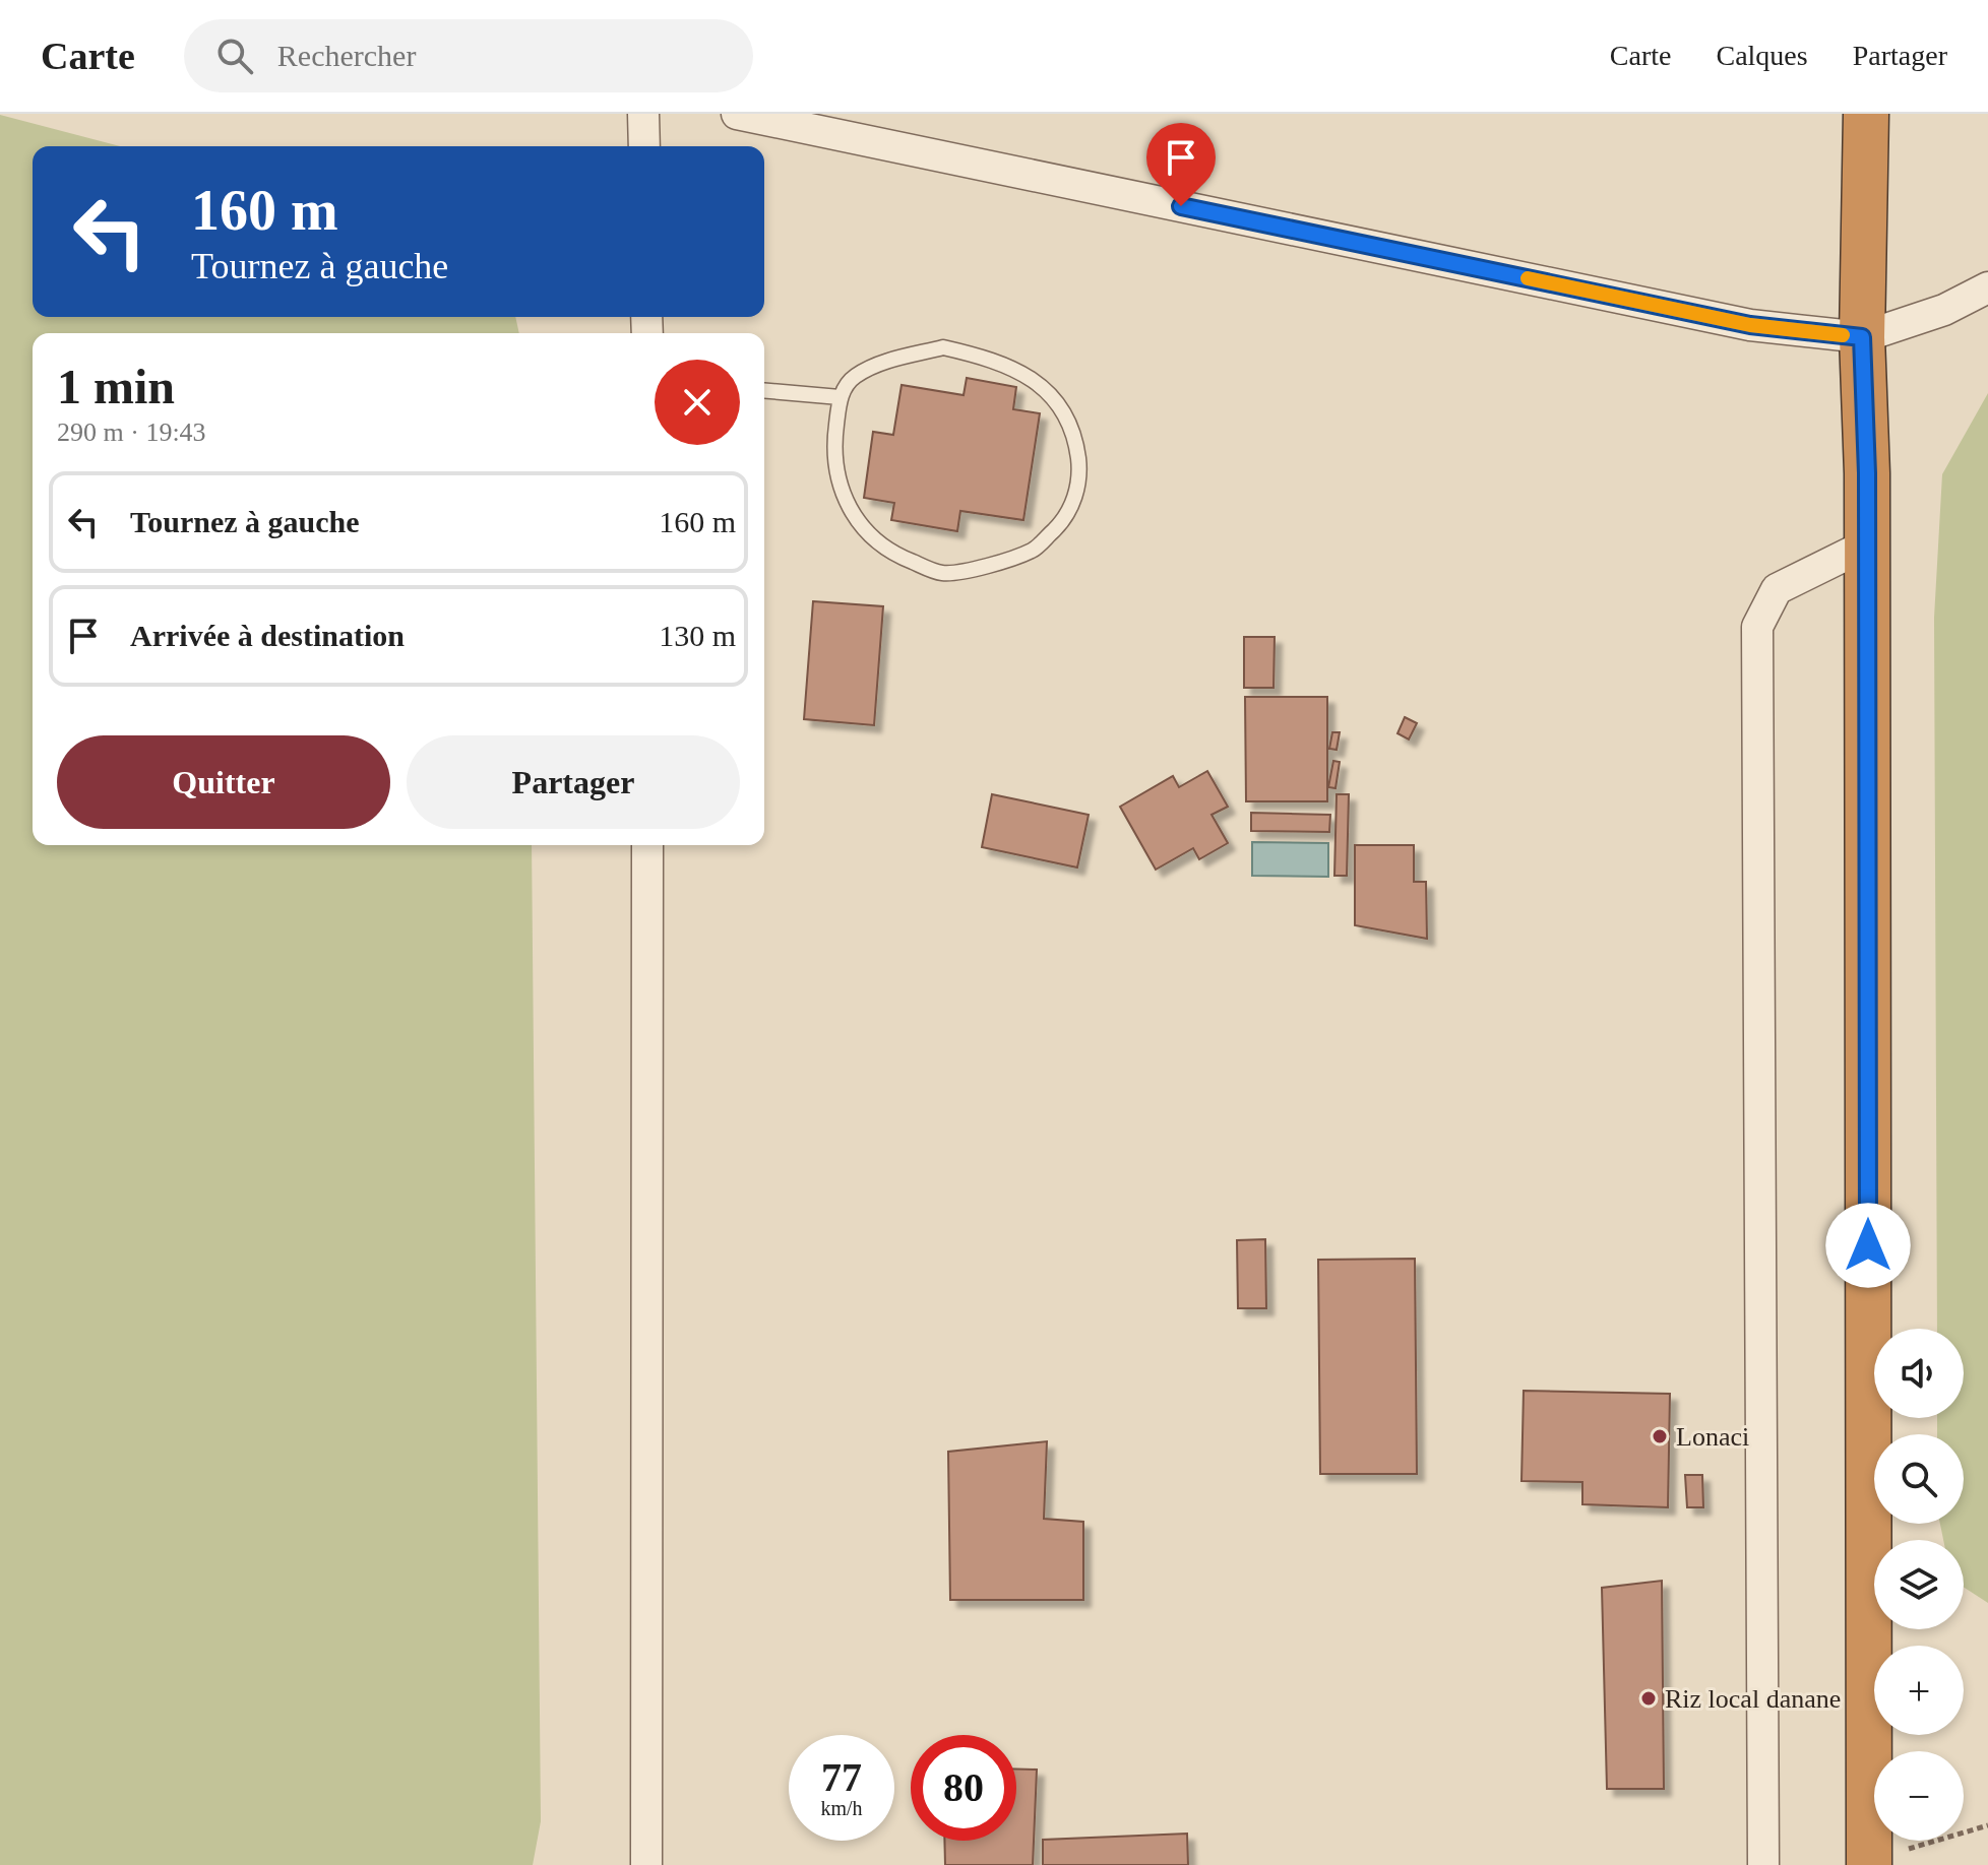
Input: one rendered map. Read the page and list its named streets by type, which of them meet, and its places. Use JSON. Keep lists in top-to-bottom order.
{
  "places": ["Lonaci", "Riz local danane"],
  "page": {
    "header": "Carte",
    "search": "Rechercher",
    "nav": ["Carte", "Calques", "Partager"],
    "turn": ["160 m", "Tournez à gauche"],
    "heading": ["1 min", "290 m · 19:43"],
    "list": [
      {
        "name": "Tournez à gauche",
        "value": "160 m"
      },
      {
        "name": "Arrivée à destination",
        "value": "130 m"
      }
    ],
    "buttons": ["Quitter", "Partager"],
    "map_buttons": ["+", "−"],
    "speed": "77 km/h",
    "limit": "80"
  }
}
